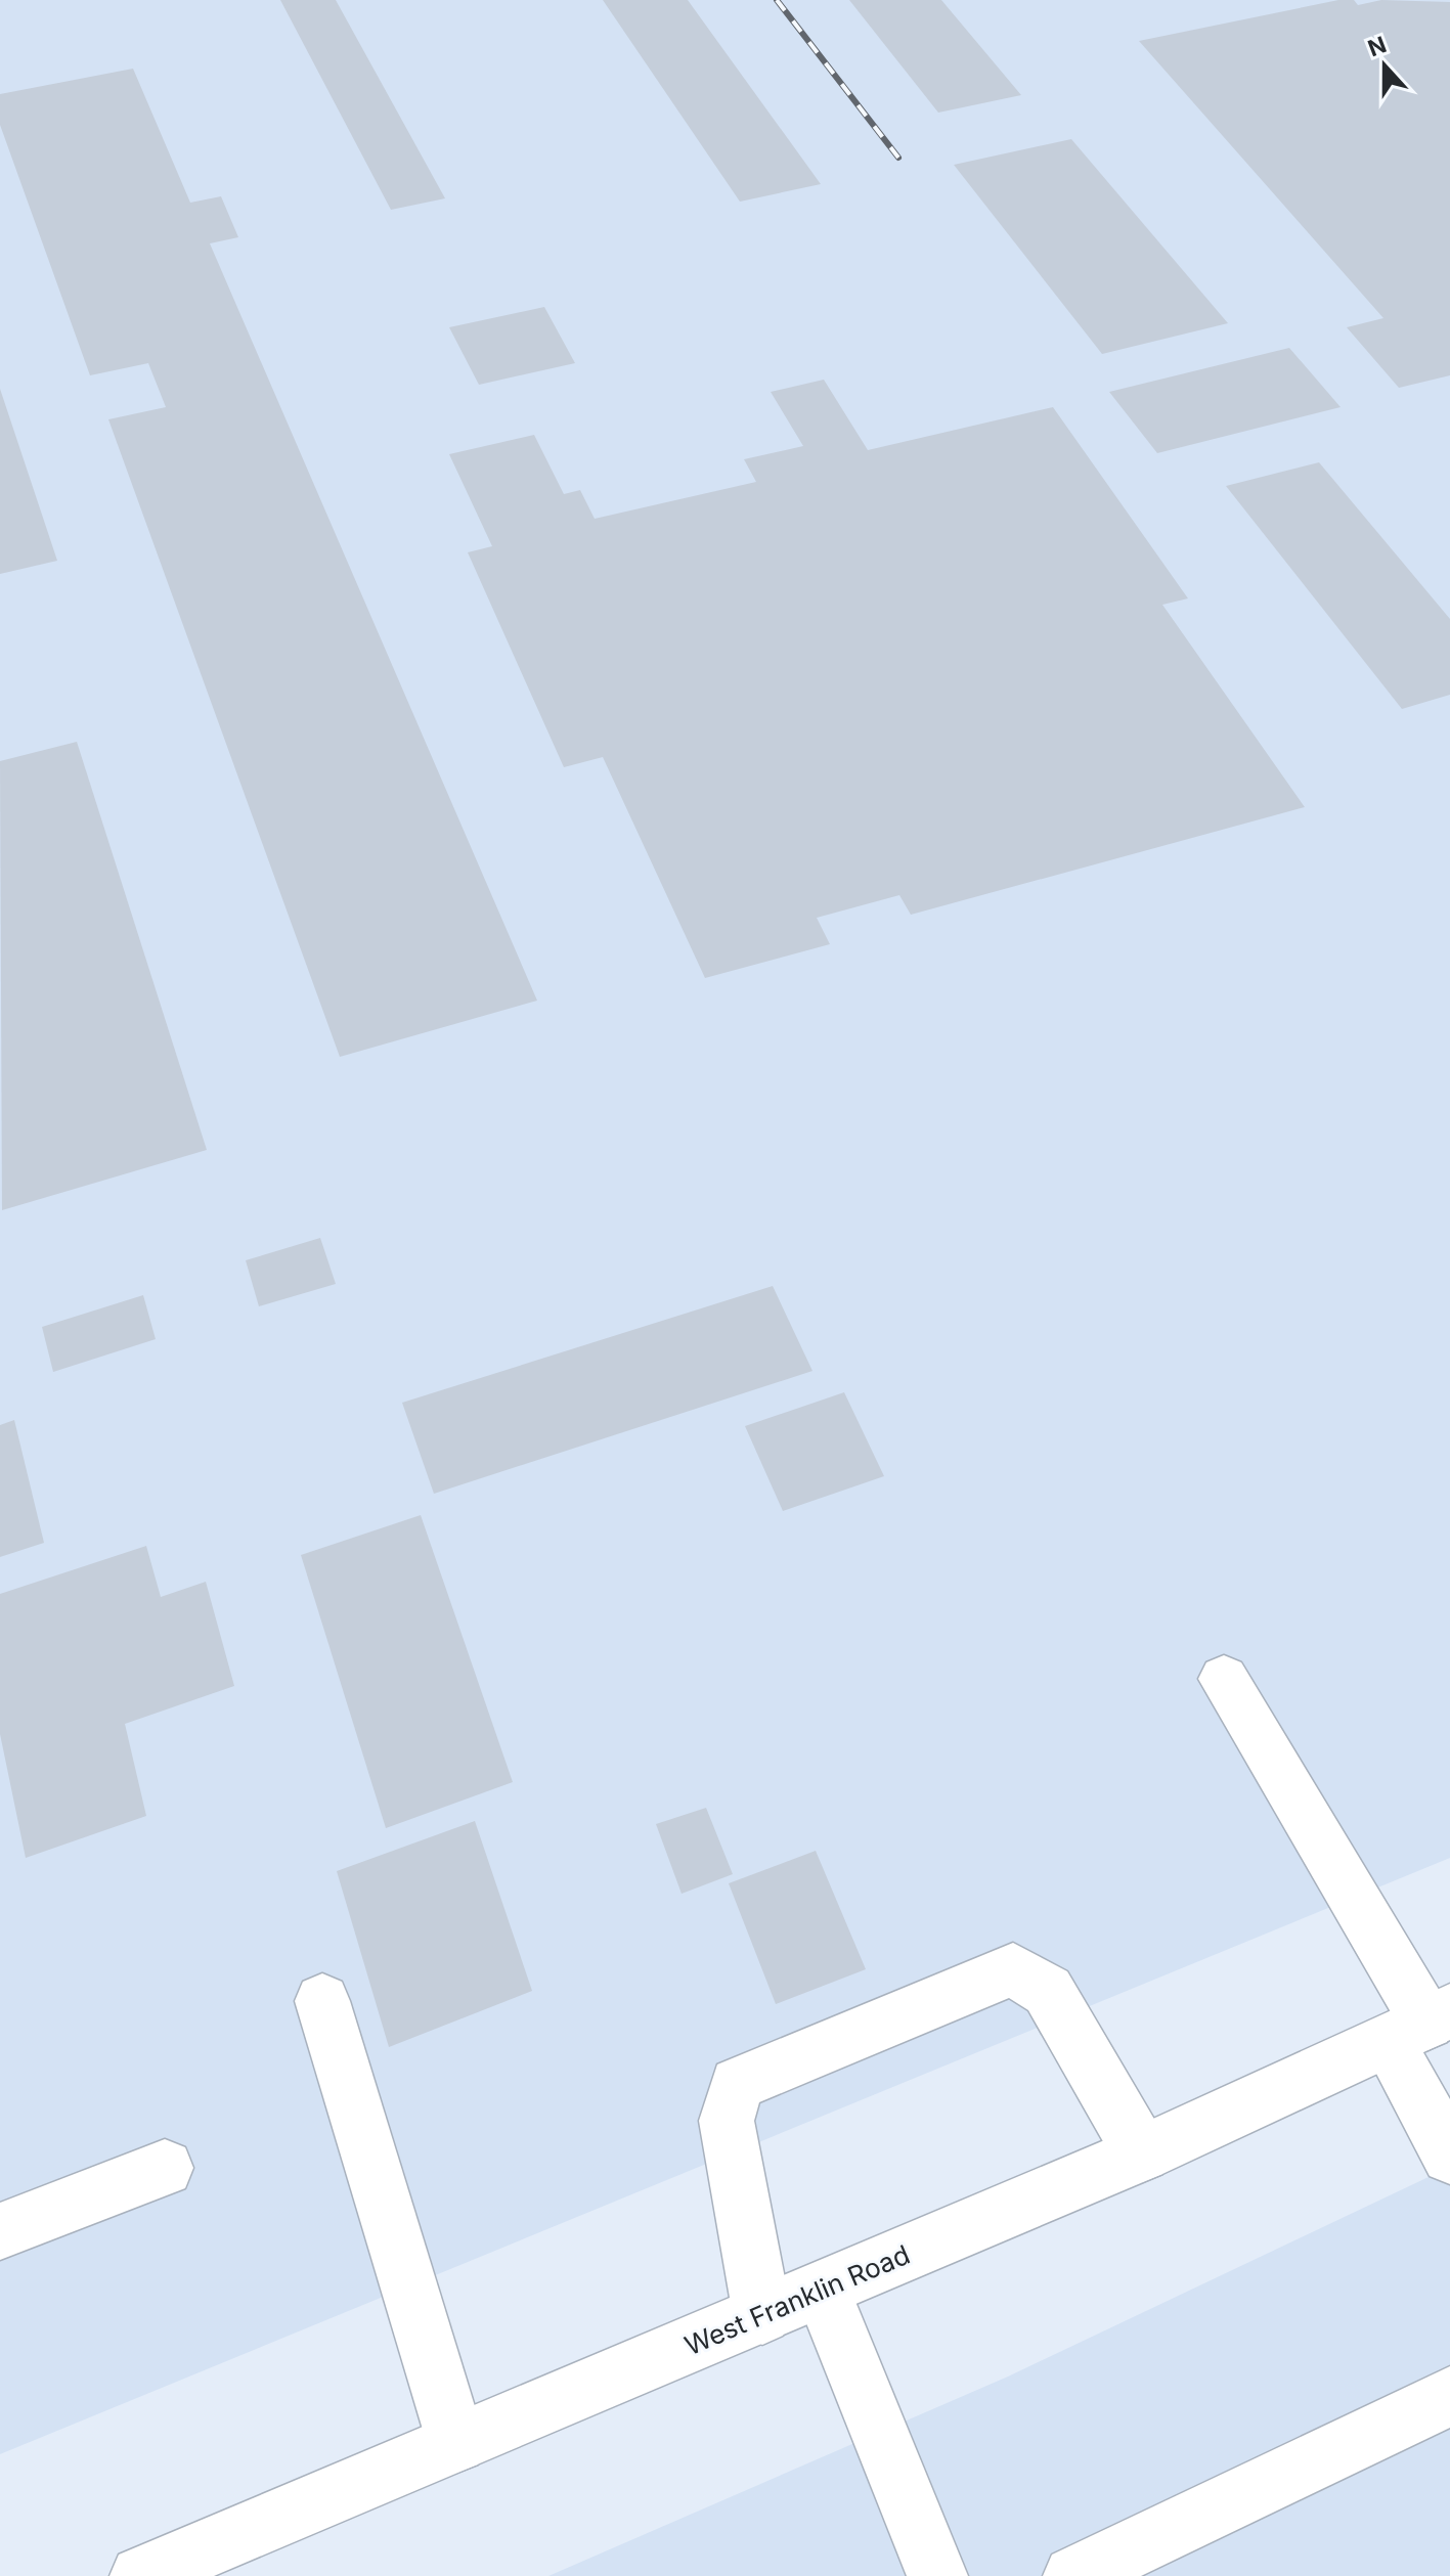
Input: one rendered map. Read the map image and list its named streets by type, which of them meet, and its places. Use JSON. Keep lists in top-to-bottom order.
{
  "streets": {
    "main road": ["West Franklin Road"]
  },
  "north": "top"
}
